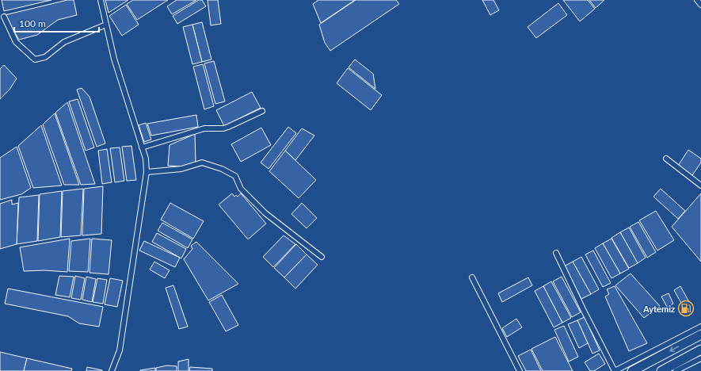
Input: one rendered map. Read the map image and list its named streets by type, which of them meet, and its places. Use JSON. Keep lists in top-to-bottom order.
{
  "places": {
    "fuel station": ["Aytemiz"]
  },
  "scale_bar": "100 m"
}
